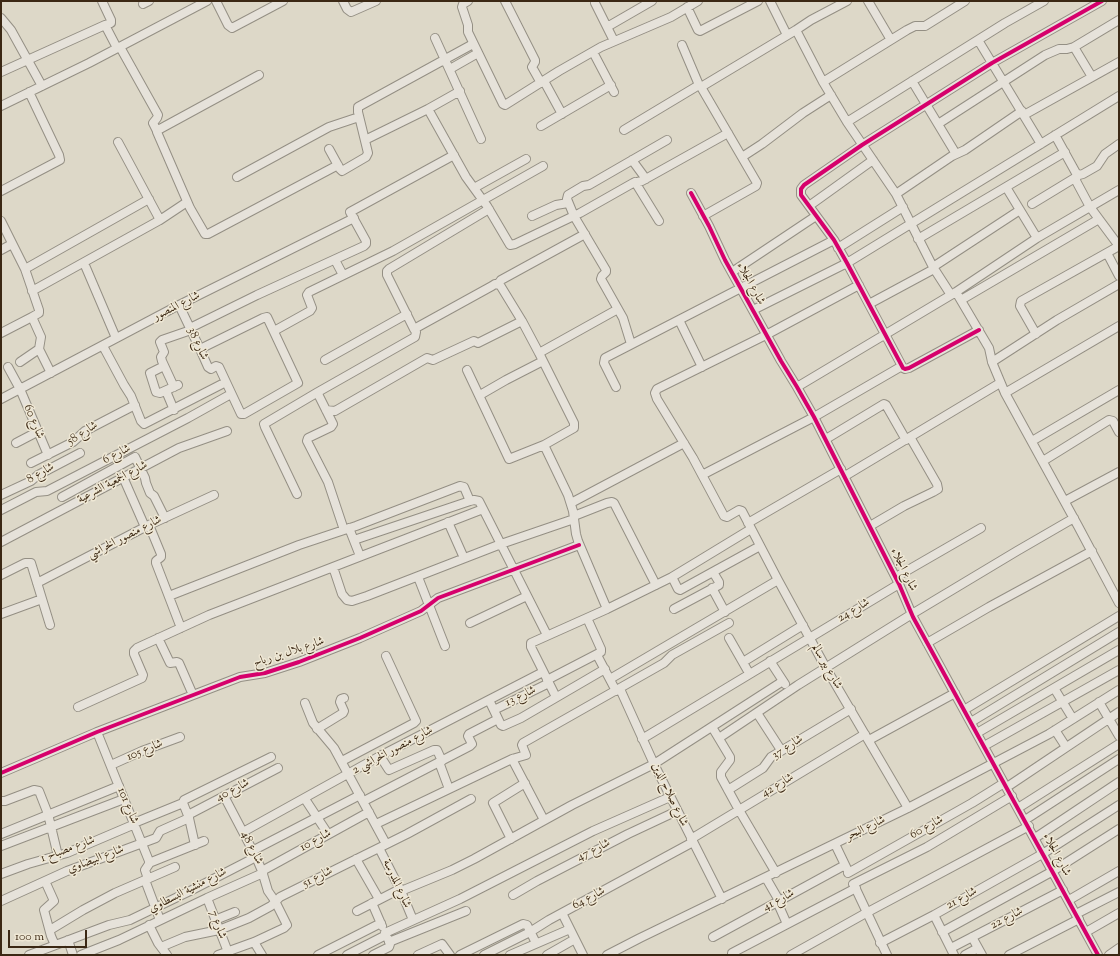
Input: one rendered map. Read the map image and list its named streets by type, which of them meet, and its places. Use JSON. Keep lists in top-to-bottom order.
{
  "streets": {
    "street": [
      "شارع الجلاء",
      "شارع المنصور",
      "شارع 38",
      "شارع 60",
      "شارع 58",
      "شارع 6",
      "شارع 8",
      "شارع الجمعية الشرعية",
      "شارع منصور الخراشي",
      "شارع 24",
      "شارع بلال بن رباح",
      "شارع بير سالم",
      "شارع 13",
      "شارع 37",
      "شارع 105",
      "شارع منصور الخراشي 2",
      "شارع 42",
      "شارع 40",
      "شارع صلاح الدين",
      "شارع 101",
      "شارع البحر",
      "شارع 10",
      "شارع 48",
      "شارع مصباح 1",
      "شارع 47",
      "شارع البيضاوي",
      "شارع 51",
      "شارع المدرسة",
      "شارع منشية البسطاوي",
      "شارع 64",
      "شارع 21",
      "شارع 41",
      "شارع 22",
      "شارع 7"
    ]
  },
  "crossings": [
    ["شارع الجلاء", "شارع 60"],
    ["شارع الجلاء", "شارع 24"],
    ["شارع الجلاء", "شارع 42"],
    ["شارع الجلاء", "شارع البحر"],
    ["شارع الجلاء", "شارع 21"],
    ["شارع الجلاء", "شارع 22"],
    ["شارع المنصور", "شارع 38"],
    ["شارع المنصور", "شارع 60"],
    ["شارع 38", "شارع 6"],
    ["شارع 60", "شارع 58"],
    ["شارع 60", "شارع 41"],
    ["شارع 24", "شارع بير سالم"],
    ["شارع 24", "شارع صلاح الدين"],
    ["شارع بلال بن رباح", "شارع 101"],
    ["شارع بير سالم", "شارع 37"],
    ["شارع بير سالم", "شارع 42"],
    ["شارع بير سالم", "شارع البحر"],
    ["شارع 13", "شارع صلاح الدين"],
    ["شارع 105", "شارع 101"],
    ["شارع منصور الخراشي 2", "شارع 48"],
    ["شارع منصور الخراشي 2", "شارع المدرسة"],
    ["شارع 42", "شارع صلاح الدين"],
    ["شارع 42", "شارع 64"],
    ["شارع 40", "شارع 48"],
    ["شارع 40", "شارع البيضاوي"],
    ["شارع صلاح الدين", "شارع البحر"],
    ["شارع صلاح الدين", "شارع 47"],
    ["شارع صلاح الدين", "شارع 64"],
    ["شارع 101", "شارع مصباح 1"],
    ["شارع 101", "شارع البيضاوي"],
    ["شارع 10", "شارع 48"],
    ["شارع 10", "شارع المدرسة"],
    ["شارع 10", "شارع 7"],
    ["شارع 48", "شارع 51"],
    ["شارع 48", "شارع منشية البسطاوي"],
    ["شارع 51", "شارع المدرسة"],
    ["شارع 51", "شارع 7"],
    ["شارع المدرسة", "شارع منشية البسطاوي"]
  ],
  "scale_bar": "100 m"
}
